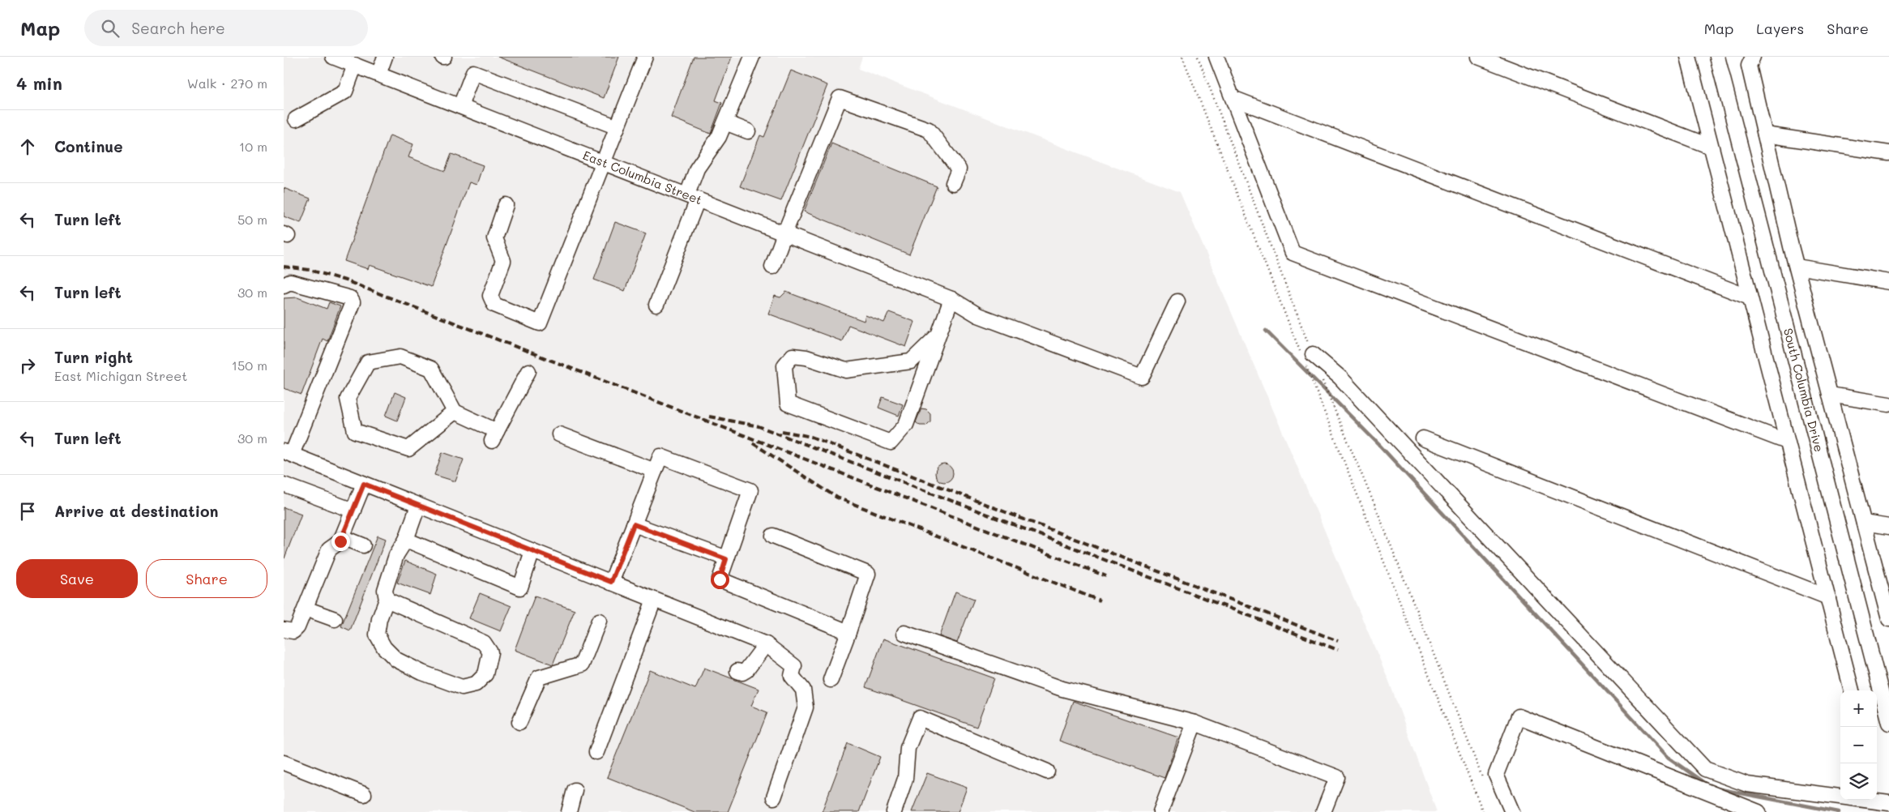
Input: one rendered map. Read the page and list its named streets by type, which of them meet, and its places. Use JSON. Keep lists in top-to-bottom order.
{
  "streets": {
    "street": ["East Columbia Street", "South Columbia Drive"]
  },
  "page": {
    "header": "Map",
    "search": "Search here",
    "nav": ["Map", "Layers", "Share"],
    "heading": ["4 min", "Walk · 270 m"],
    "list": [
      ["Continue", "10 m"],
      ["Turn left", "50 m"],
      ["Turn left", "30 m"],
      ["Turn right", "East Michigan Street", "150 m"],
      ["Turn left", "30 m"],
      "Arrive at destination"
    ],
    "buttons": ["Save", "Share"],
    "map_buttons": ["+", "−"]
  }
}
